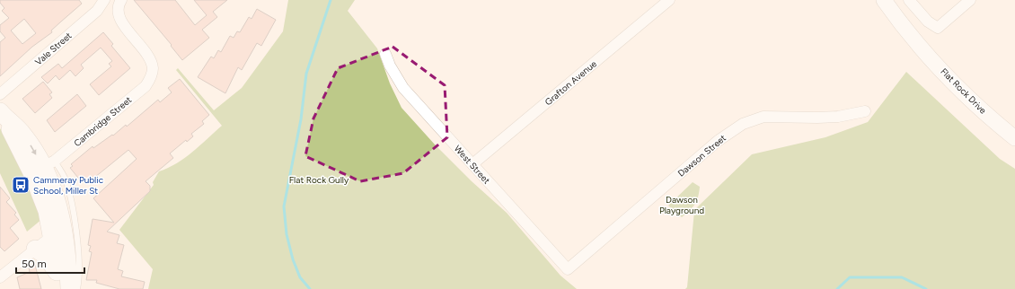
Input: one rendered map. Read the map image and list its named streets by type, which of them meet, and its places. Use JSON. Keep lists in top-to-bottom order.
{
  "streets": {
    "main road": ["Flat Rock Drive"],
    "street": [
      "Vale Street",
      "Grafton Avenue",
      "Cambridge Street",
      "Dawson Street",
      "West Street"
    ]
  },
  "crossings": [
    ["Grafton Avenue", "West Street"],
    ["Dawson Street", "West Street"]
  ],
  "parks": ["Flat Rock Gully", "Dawson Playground"],
  "places": {
    "bus stop": ["Cammeray Public School, Miller St"]
  },
  "scale_bar": "50 m"
}
